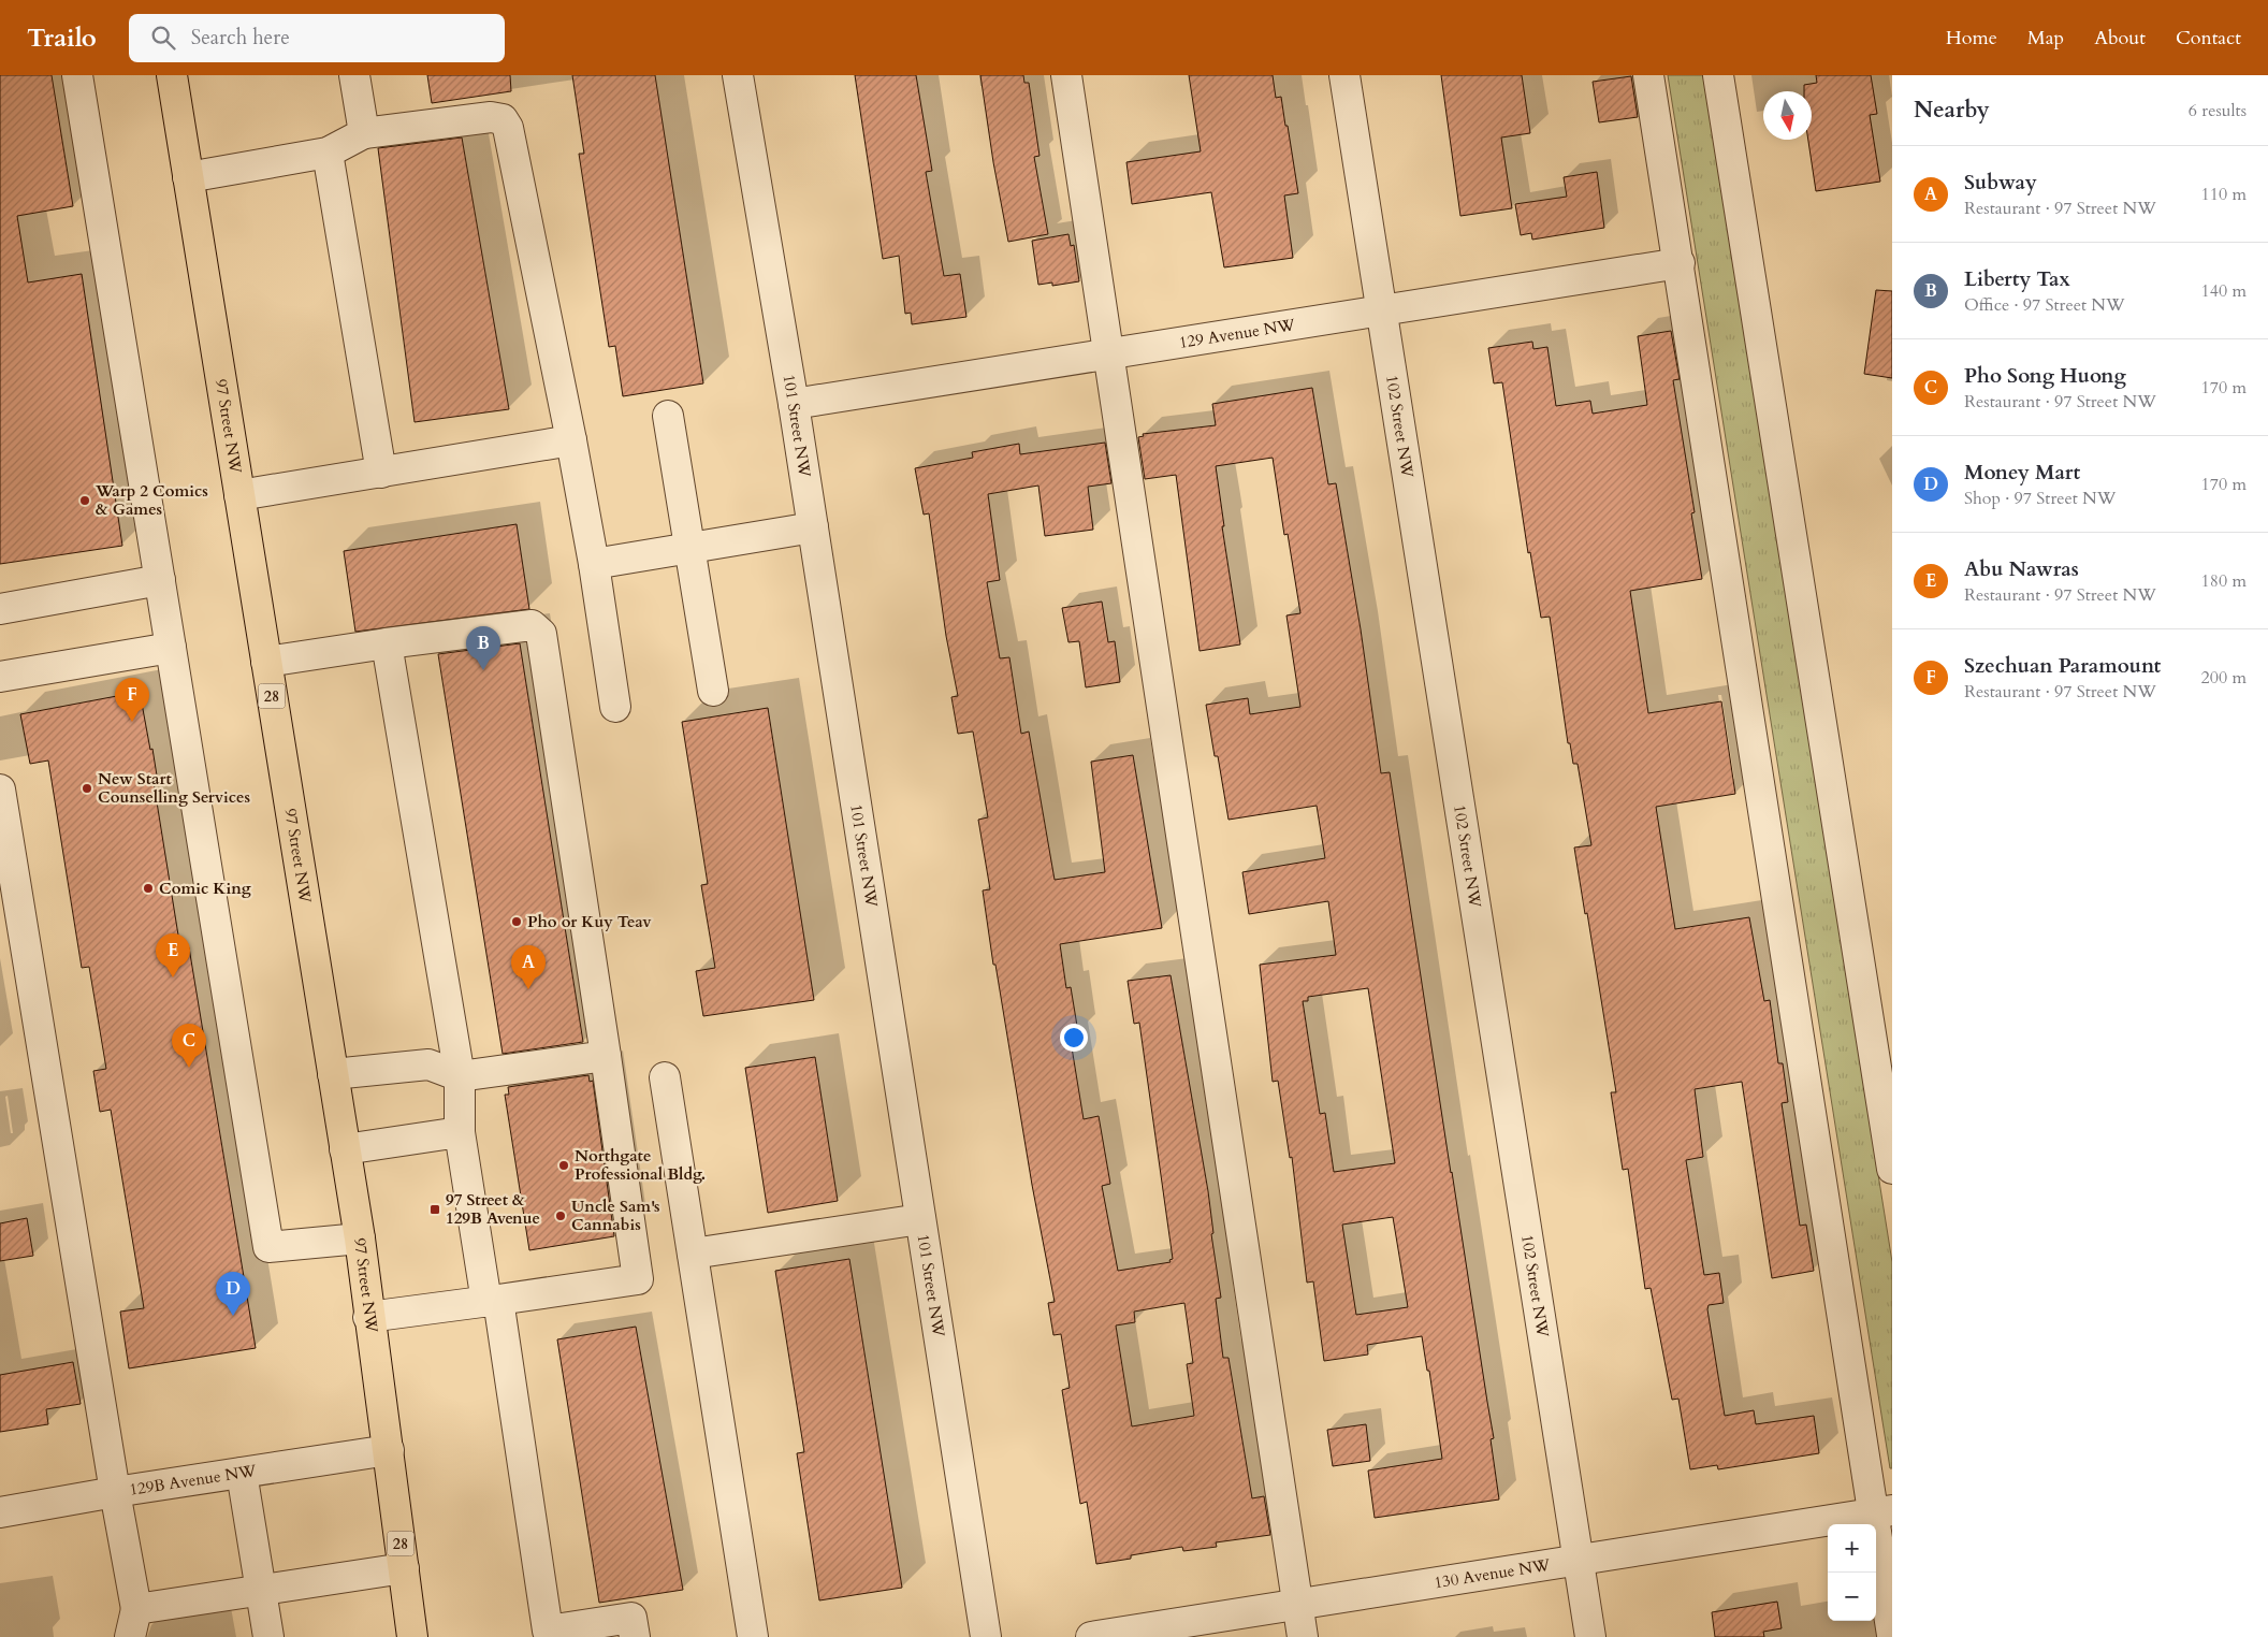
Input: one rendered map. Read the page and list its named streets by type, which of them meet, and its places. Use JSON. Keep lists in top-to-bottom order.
{
  "streets": {
    "main road": ["97 Street NW", "28"],
    "street": [
      "129 Avenue NW",
      "101 Street NW",
      "102 Street NW",
      "129B Avenue NW",
      "130 Avenue NW"
    ]
  },
  "crossings": [
    ["129 Avenue NW", "101 Street NW"],
    ["129 Avenue NW", "102 Street NW"],
    ["97 Street NW", "129B Avenue NW"],
    ["102 Street NW", "130 Avenue NW"]
  ],
  "places": {
    "other": [
      "Warp 2 Comics & Games",
      "New Start Counselling Services",
      "Comic King",
      "Pho or Kuy Teav",
      "Northgate Professional Bldg.",
      "Uncle Sam's Cannabis"
    ],
    "transit": ["97 Street & 129B Avenue"]
  },
  "north": "bottom",
  "page": {
    "header": "Trailo",
    "search": "Search here",
    "nav": [
      "Home",
      "Map",
      "About",
      "Contact"
    ],
    "heading": ["Nearby", "6 results"],
    "list": [
      {
        "mark": "A",
        "name": "Subway",
        "note": "Restaurant · 97 Street NW",
        "value": "110 m"
      },
      {
        "mark": "B",
        "name": "Liberty Tax",
        "note": "Office · 97 Street NW",
        "value": "140 m"
      },
      {
        "mark": "C",
        "name": "Pho Song Huong",
        "note": "Restaurant · 97 Street NW",
        "value": "170 m"
      },
      {
        "mark": "D",
        "name": "Money Mart",
        "note": "Shop · 97 Street NW",
        "value": "170 m"
      },
      {
        "mark": "E",
        "name": "Abu Nawras",
        "note": "Restaurant · 97 Street NW",
        "value": "180 m"
      },
      {
        "mark": "F",
        "name": "Szechuan Paramount",
        "note": "Restaurant · 97 Street NW",
        "value": "200 m"
      }
    ],
    "pins": [
      "B",
      "F",
      "E",
      "A",
      "C",
      "D"
    ],
    "map_buttons": ["+", "−"]
  }
}
